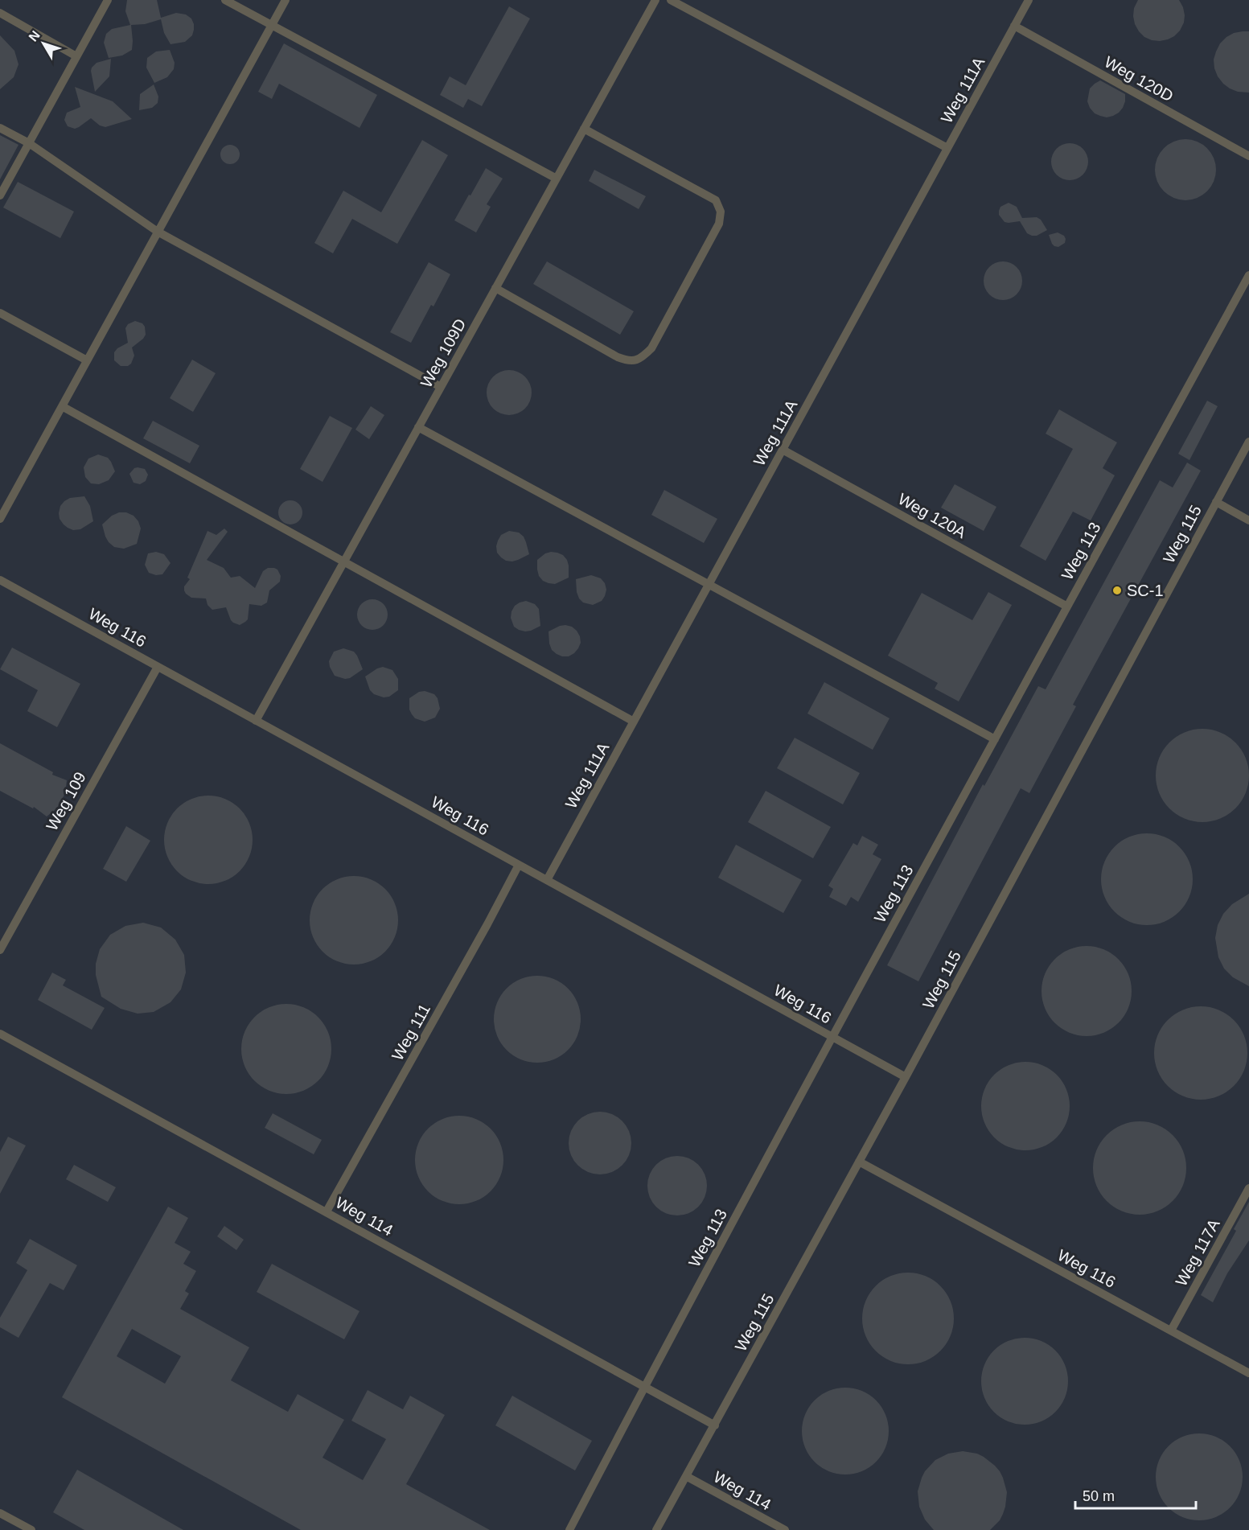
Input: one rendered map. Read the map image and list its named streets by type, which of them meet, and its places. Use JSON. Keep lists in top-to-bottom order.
{
  "streets": {
    "lane": [
      "Weg 120D",
      "Weg 111A",
      "Weg 109D",
      "Weg 120A",
      "Weg 115",
      "Weg 113",
      "Weg 116",
      "Weg 109",
      "Weg 111",
      "Weg 114",
      "Weg 117A"
    ]
  },
  "crossings": [
    ["Weg 120D", "Weg 111A"],
    ["Weg 111A", "Weg 120A"],
    ["Weg 111A", "Weg 116"],
    ["Weg 109D", "Weg 116"],
    ["Weg 120A", "Weg 113"],
    ["Weg 115", "Weg 116"],
    ["Weg 115", "Weg 114"],
    ["Weg 113", "Weg 116"],
    ["Weg 113", "Weg 114"],
    ["Weg 116", "Weg 109"],
    ["Weg 116", "Weg 111"],
    ["Weg 116", "Weg 117A"],
    ["Weg 111", "Weg 114"]
  ],
  "places": ["SC-1"],
  "scale_bar": "50 m",
  "north": "top left"
}
